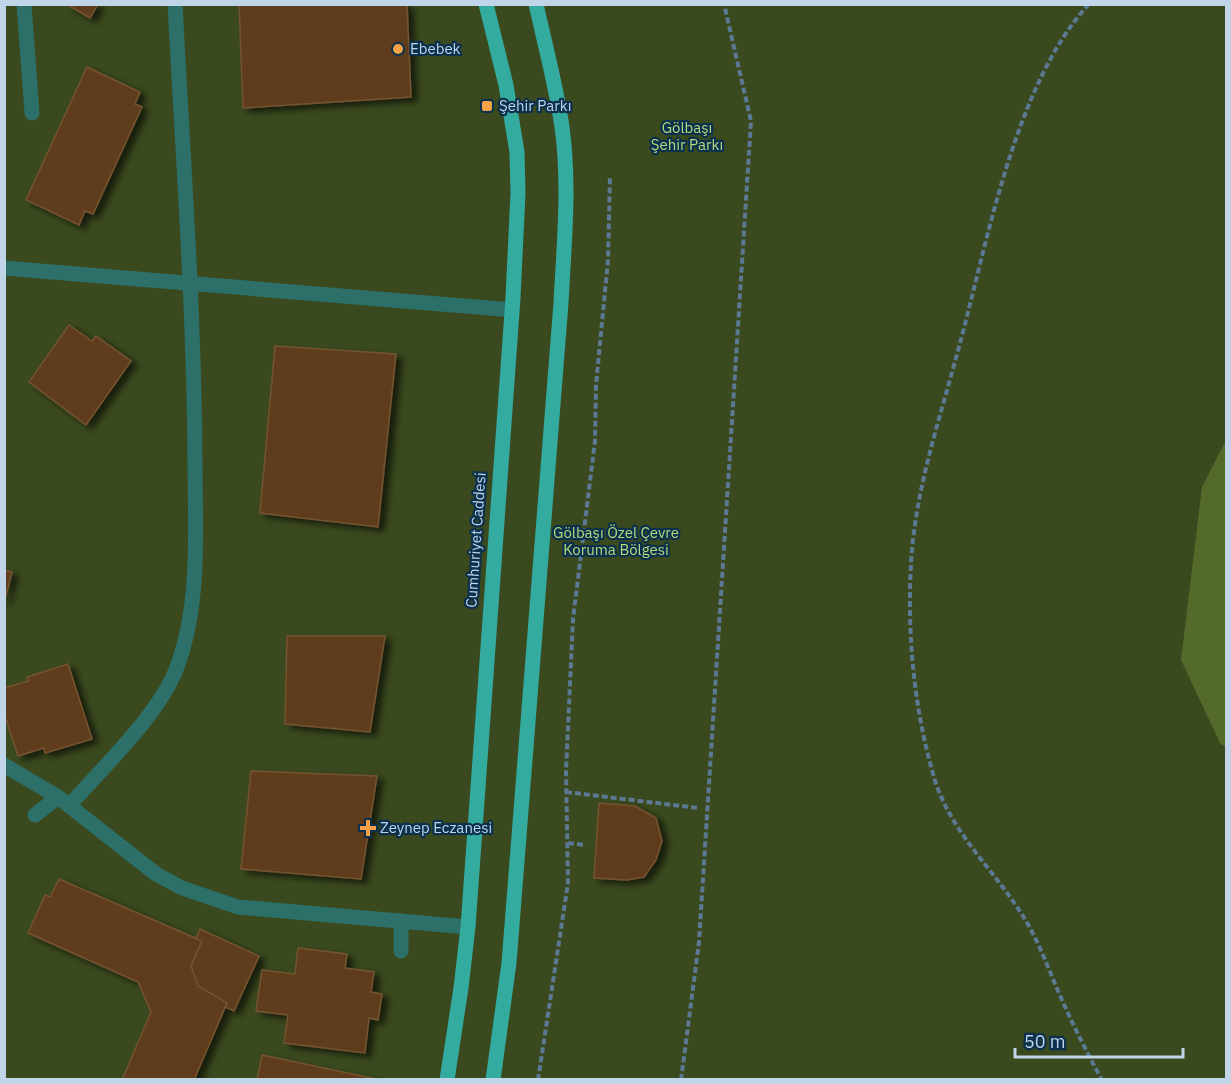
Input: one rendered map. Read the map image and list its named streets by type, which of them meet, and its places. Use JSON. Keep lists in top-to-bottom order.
{
  "streets": {
    "main road": ["Cumhuriyet Caddesi"]
  },
  "parks": ["Gölbaşı Şehir Parkı", "Gölbaşı Özel Çevre Koruma Bölgesi"],
  "places": {
    "other": ["Ebebek"],
    "transit": ["Şehir Parkı"],
    "health": ["Zeynep Eczanesi"]
  },
  "scale_bar": "50 m"
}
